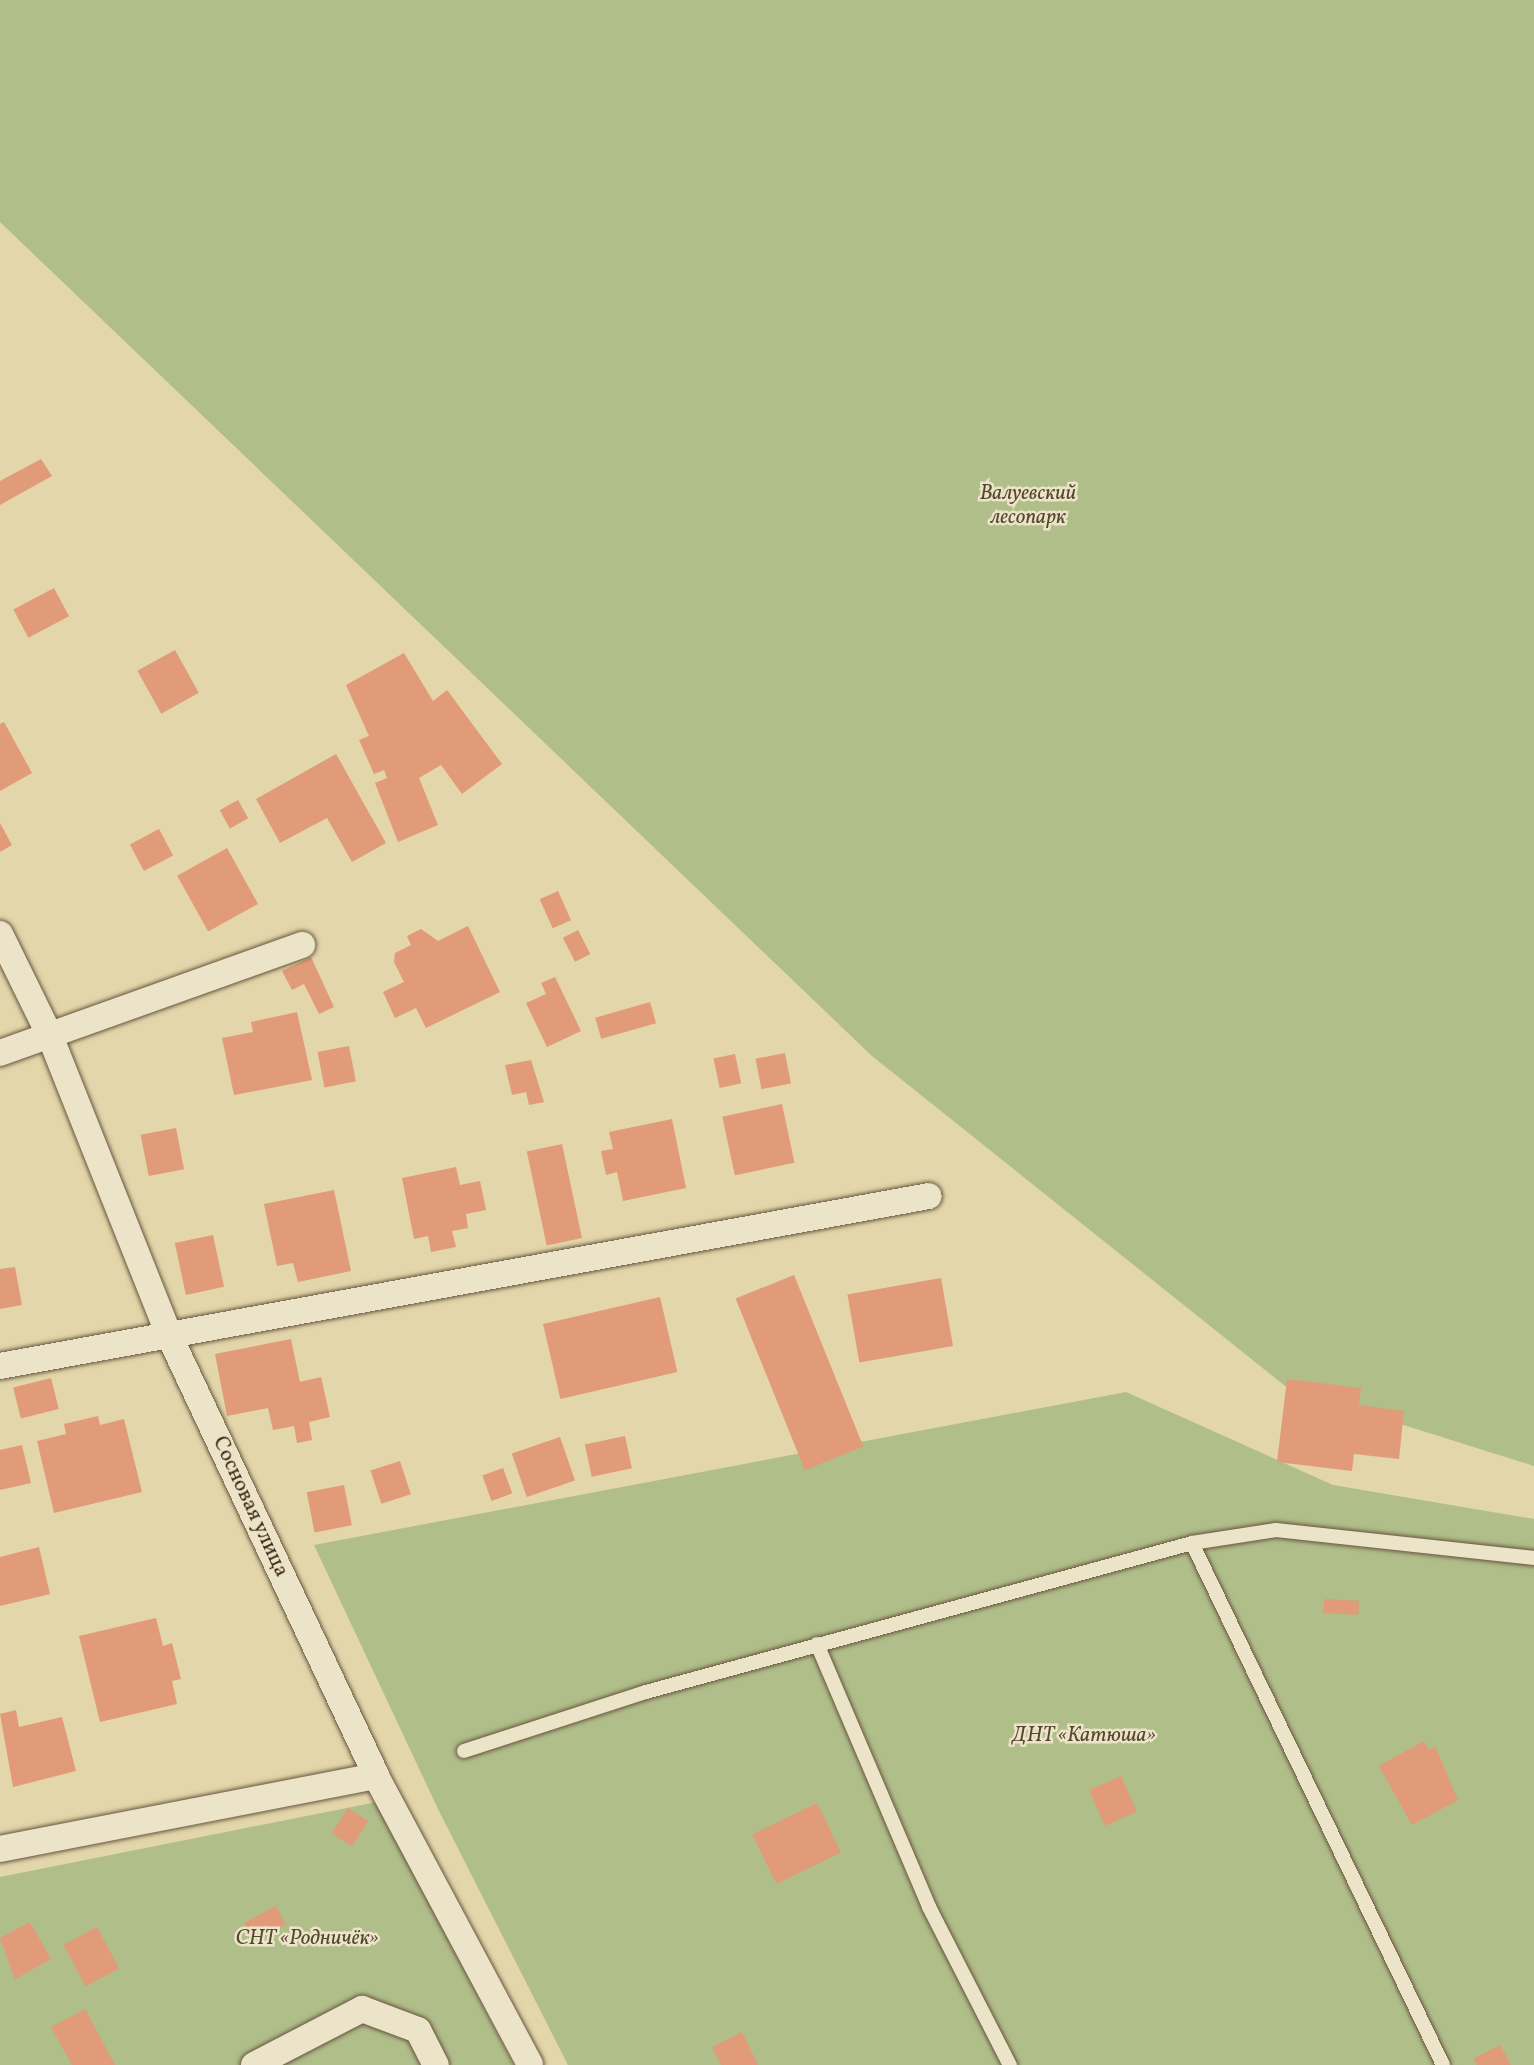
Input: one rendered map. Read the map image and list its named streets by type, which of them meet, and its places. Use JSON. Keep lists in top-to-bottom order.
{
  "streets": {
    "street": ["Сосновая улица"]
  },
  "parks": ["Валуевский лесопарк", "ДНТ «Катюша»", "СНТ «Родничёк»"]
}
